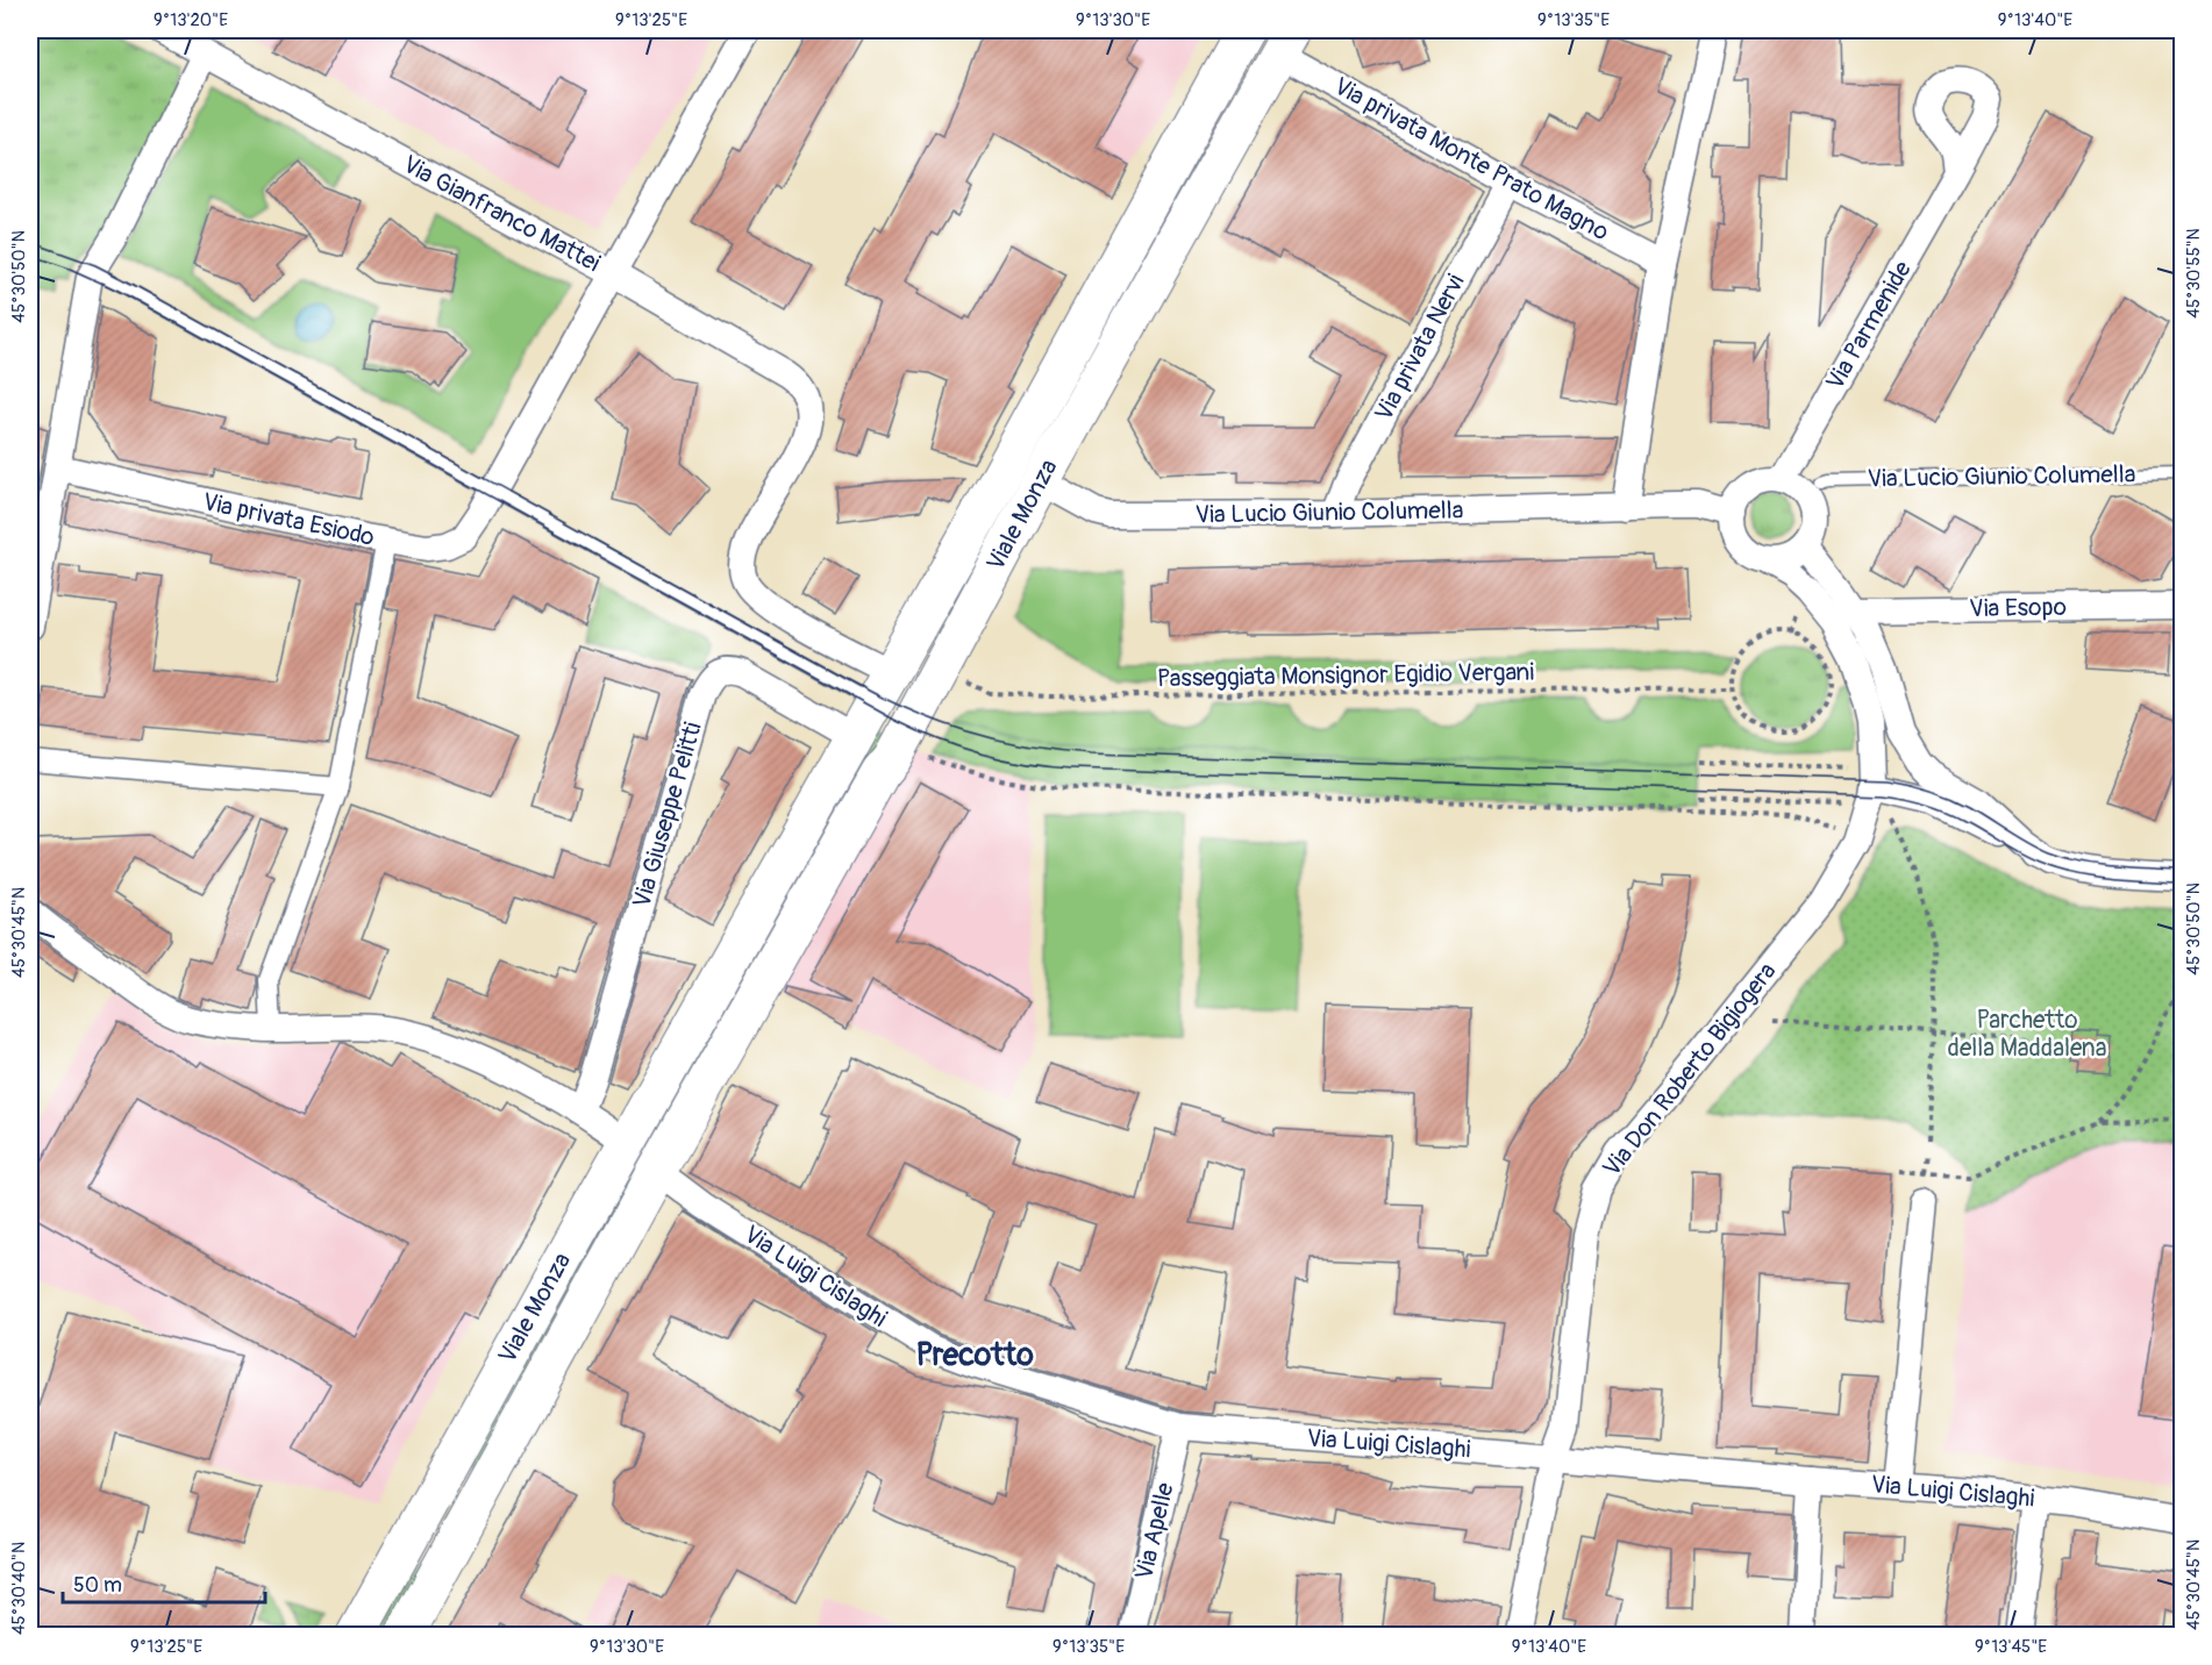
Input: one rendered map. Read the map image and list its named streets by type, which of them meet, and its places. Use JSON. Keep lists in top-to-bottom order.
{
  "streets": {
    "main road": ["Viale Monza"],
    "street": [
      "Via privata Monte Prato Magno",
      "Via Gianfranco Mattei",
      "Via Parmenide",
      "Via privata Nervi",
      "Via Lucio Giunio Columella",
      "Via privata Esiodo",
      "Via Esopo",
      "Via Giuseppe Pelitti",
      "Via Don Roberto Bigiogera",
      "Via Luigi Cislaghi",
      "Via Apelle"
    ],
    "path": ["Passeggiata Monsignor Egidio Vergani"]
  },
  "crossings": [
    ["Via privata Monte Prato Magno", "Via privata Nervi"],
    ["Via privata Monte Prato Magno", "Viale Monza"],
    ["Via Gianfranco Mattei", "Viale Monza"],
    ["Via Gianfranco Mattei", "Via privata Esiodo"],
    ["Via Parmenide", "Via Lucio Giunio Columella"],
    ["Via privata Nervi", "Via Lucio Giunio Columella"],
    ["Via Lucio Giunio Columella", "Viale Monza"],
    ["Viale Monza", "Via Giuseppe Pelitti"],
    ["Viale Monza", "Via Luigi Cislaghi"],
    ["Via Don Roberto Bigiogera", "Via Luigi Cislaghi"],
    ["Via Luigi Cislaghi", "Via Apelle"]
  ],
  "districts": ["Precotto"],
  "parks": ["Parchetto della Maddalena"],
  "scale_bar": "50 m",
  "coordinates": [
    "9°13'20\"E",
    "9°13'25\"E",
    "9°13'30\"E",
    "9°13'35\"E",
    "9°13'40\"E",
    "45°30'55\"N",
    "45°30'50\"N",
    "45°30'45\"N",
    "45°30'40\"N",
    "9°13'45\"E"
  ]
}
